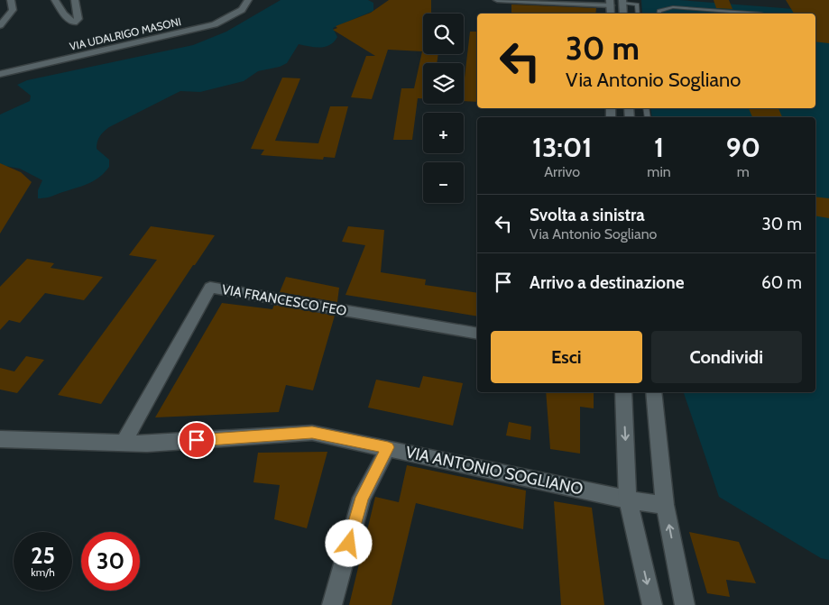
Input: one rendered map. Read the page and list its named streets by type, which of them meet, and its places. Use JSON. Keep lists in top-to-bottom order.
{
  "streets": {
    "street": ["VIA UDALRIGO MASONI", "VIA FRANCESCO FEO", "VIA ANTONIO SOGLIANO"]
  },
  "crossings": [
    ["VIA FRANCESCO FEO", "VIA ANTONIO SOGLIANO"]
  ],
  "page": {
    "map_buttons": ["+", "−"],
    "turn": ["30 m", "Via Antonio Sogliano"],
    "eta": [
      "13:01",
      "Arrivo",
      "1",
      "min",
      "90",
      "m"
    ],
    "list": [
      {
        "name": "Svolta a sinistra",
        "note": "Via Antonio Sogliano",
        "value": "30 m"
      },
      {
        "name": "Arrivo a destinazione",
        "value": "60 m"
      }
    ],
    "buttons": ["Esci", "Condividi"],
    "speed": "25 km/h",
    "limit": "30"
  }
}
